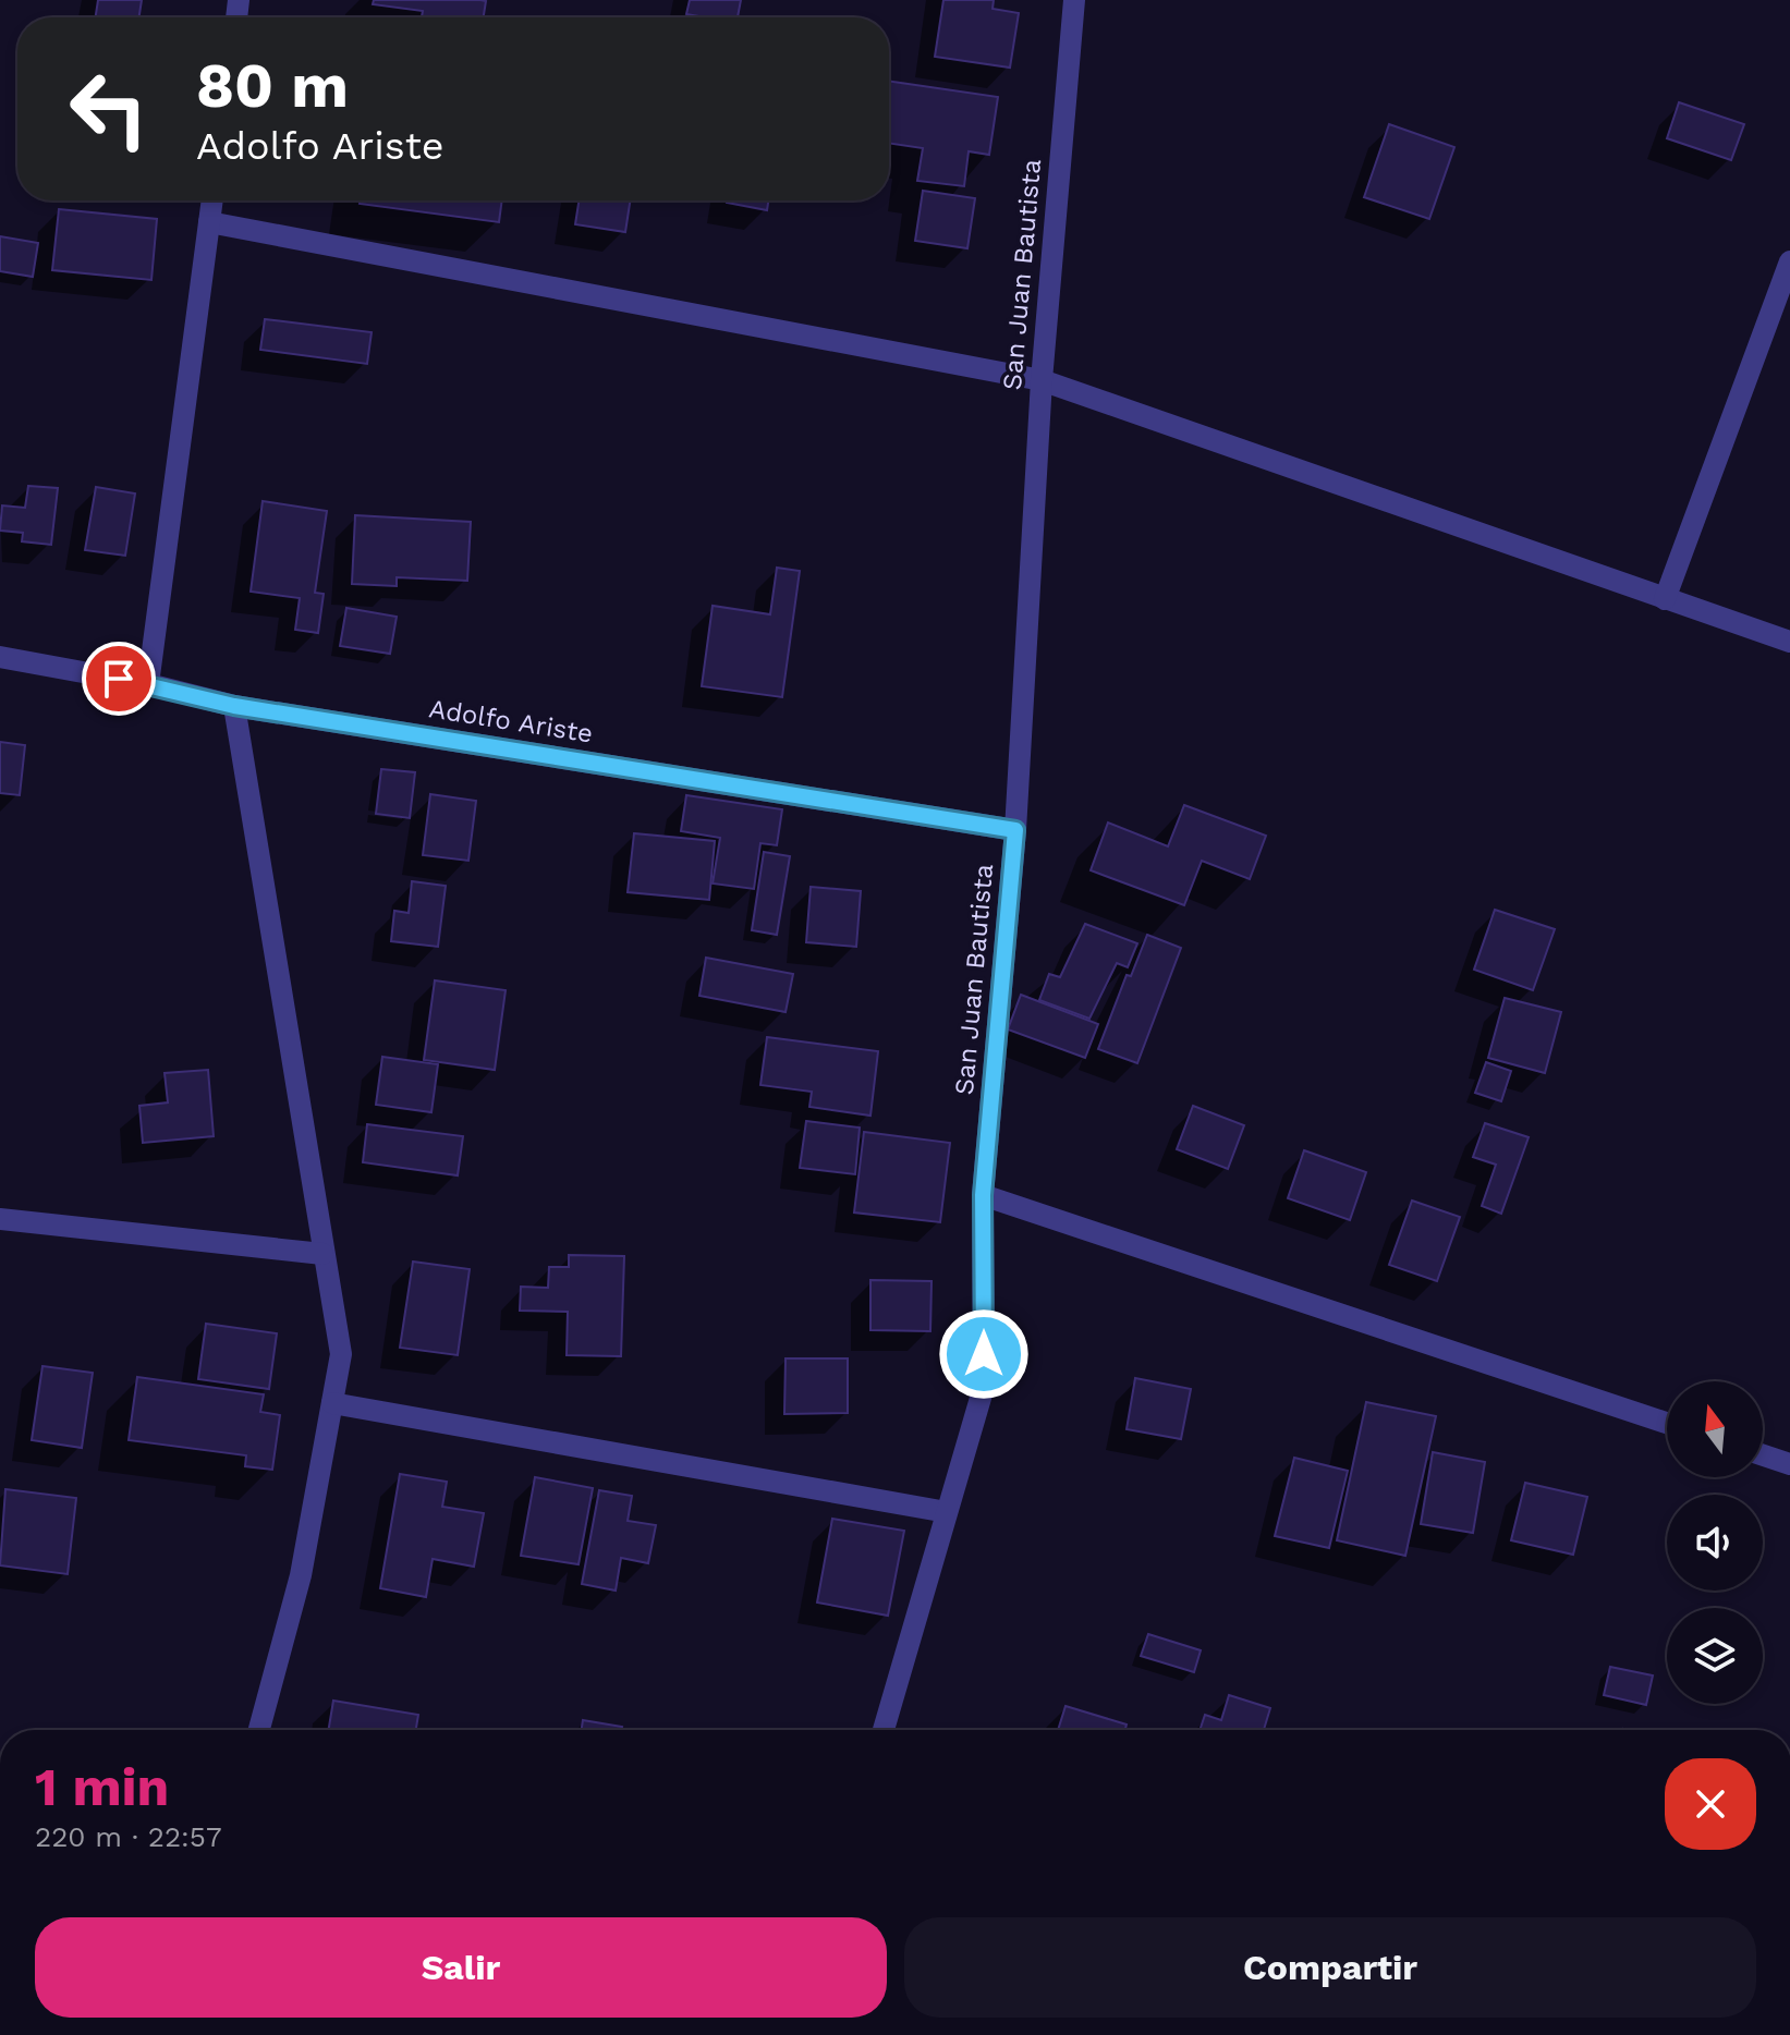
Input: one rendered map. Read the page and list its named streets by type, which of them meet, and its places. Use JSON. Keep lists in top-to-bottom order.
{
  "streets": {
    "street": ["San Juan Bautista", "Adolfo Ariste"]
  },
  "crossings": [
    ["San Juan Bautista", "Adolfo Ariste"]
  ],
  "north": "top",
  "page": {
    "turn": ["80 m", "Adolfo Ariste"],
    "heading": ["1 min", "220 m · 22:57"],
    "buttons": ["Salir", "Compartir"]
  }
}
